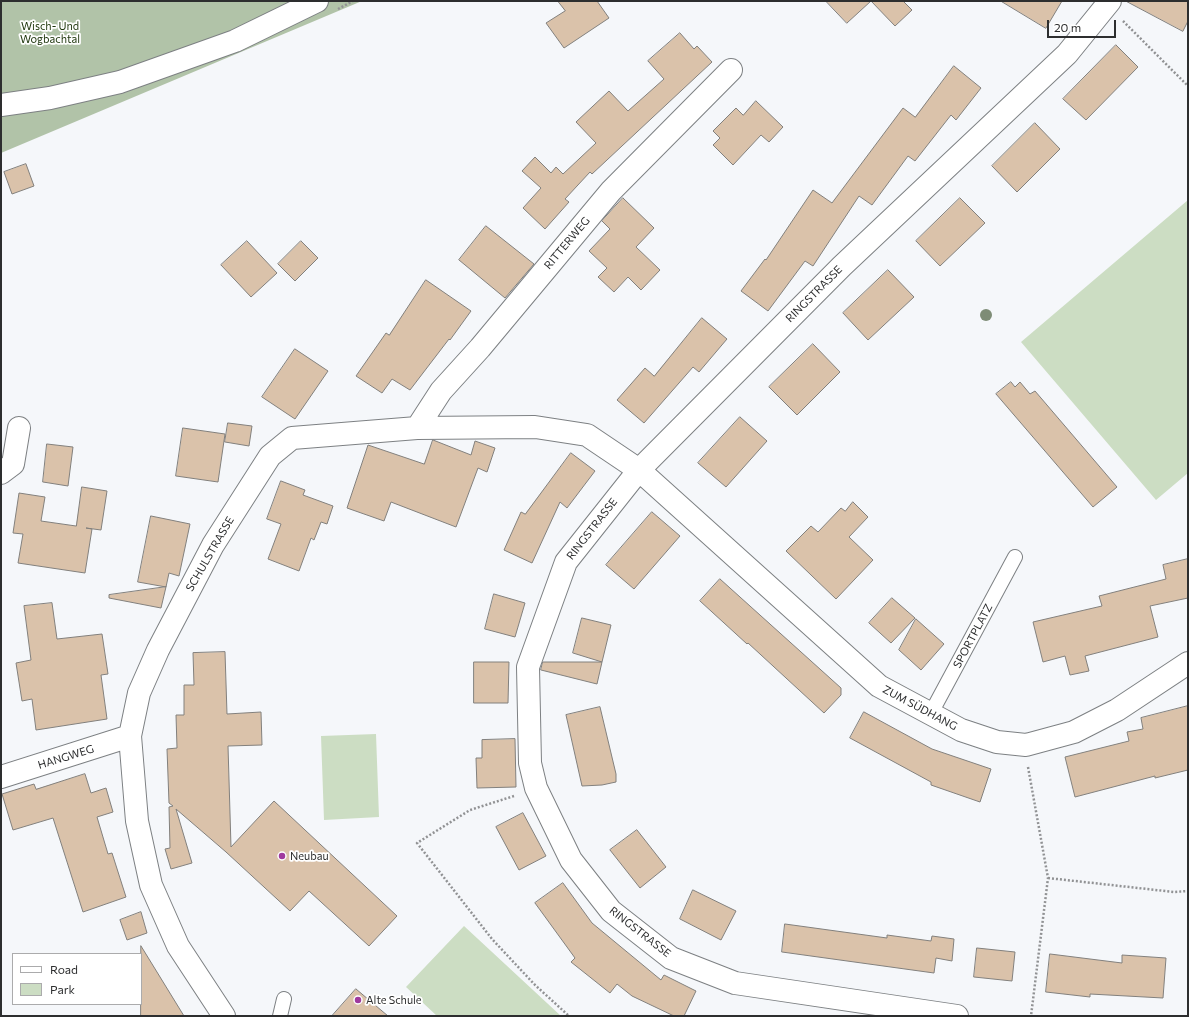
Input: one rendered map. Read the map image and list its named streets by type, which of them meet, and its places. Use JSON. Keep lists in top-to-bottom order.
{
  "streets": {
    "street": [
      "RITTERWEG",
      "RINGSTRASSE",
      "SCHULSTRASSE",
      "ZUM SÜDHANG",
      "HANGWEG"
    ],
    "lane": ["SPORTPLATZ"]
  },
  "crossings": [
    ["RITTERWEG", "SCHULSTRASSE"],
    ["RINGSTRASSE", "SCHULSTRASSE"],
    ["RINGSTRASSE", "ZUM SÜDHANG"],
    ["SCHULSTRASSE", "ZUM SÜDHANG"],
    ["SCHULSTRASSE", "HANGWEG"],
    ["SPORTPLATZ", "ZUM SÜDHANG"]
  ],
  "parks": ["Wisch- Und Wogbachtal"],
  "places": ["Neubau", "Alte Schule"],
  "legend": ["Road", "Park"],
  "scale_bar": "20 m"
}
